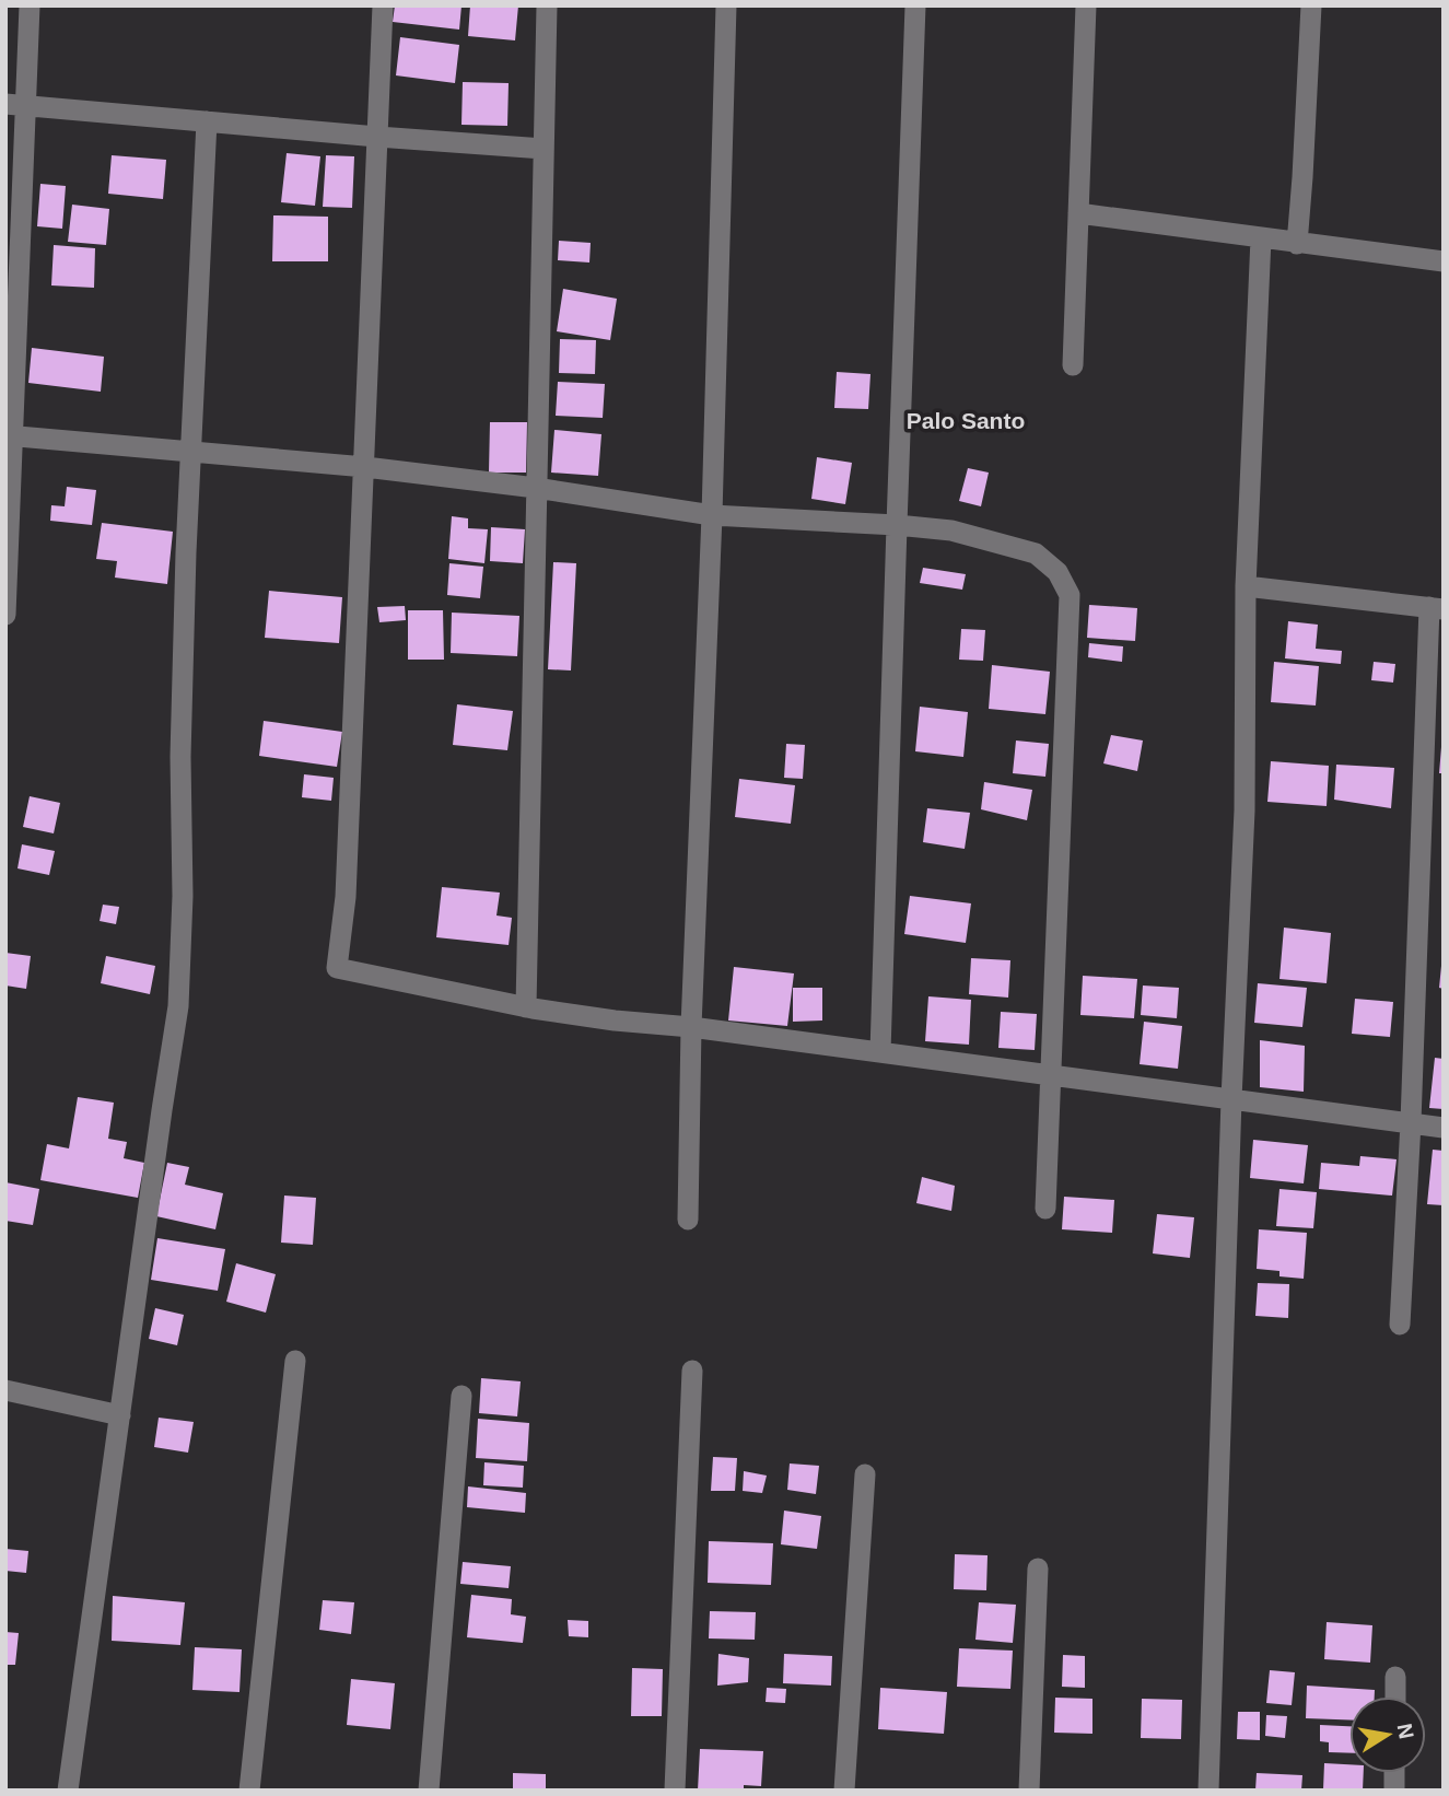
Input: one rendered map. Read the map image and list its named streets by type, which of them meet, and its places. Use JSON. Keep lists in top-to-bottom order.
{
  "districts": ["Palo Santo"],
  "north": "right"
}
